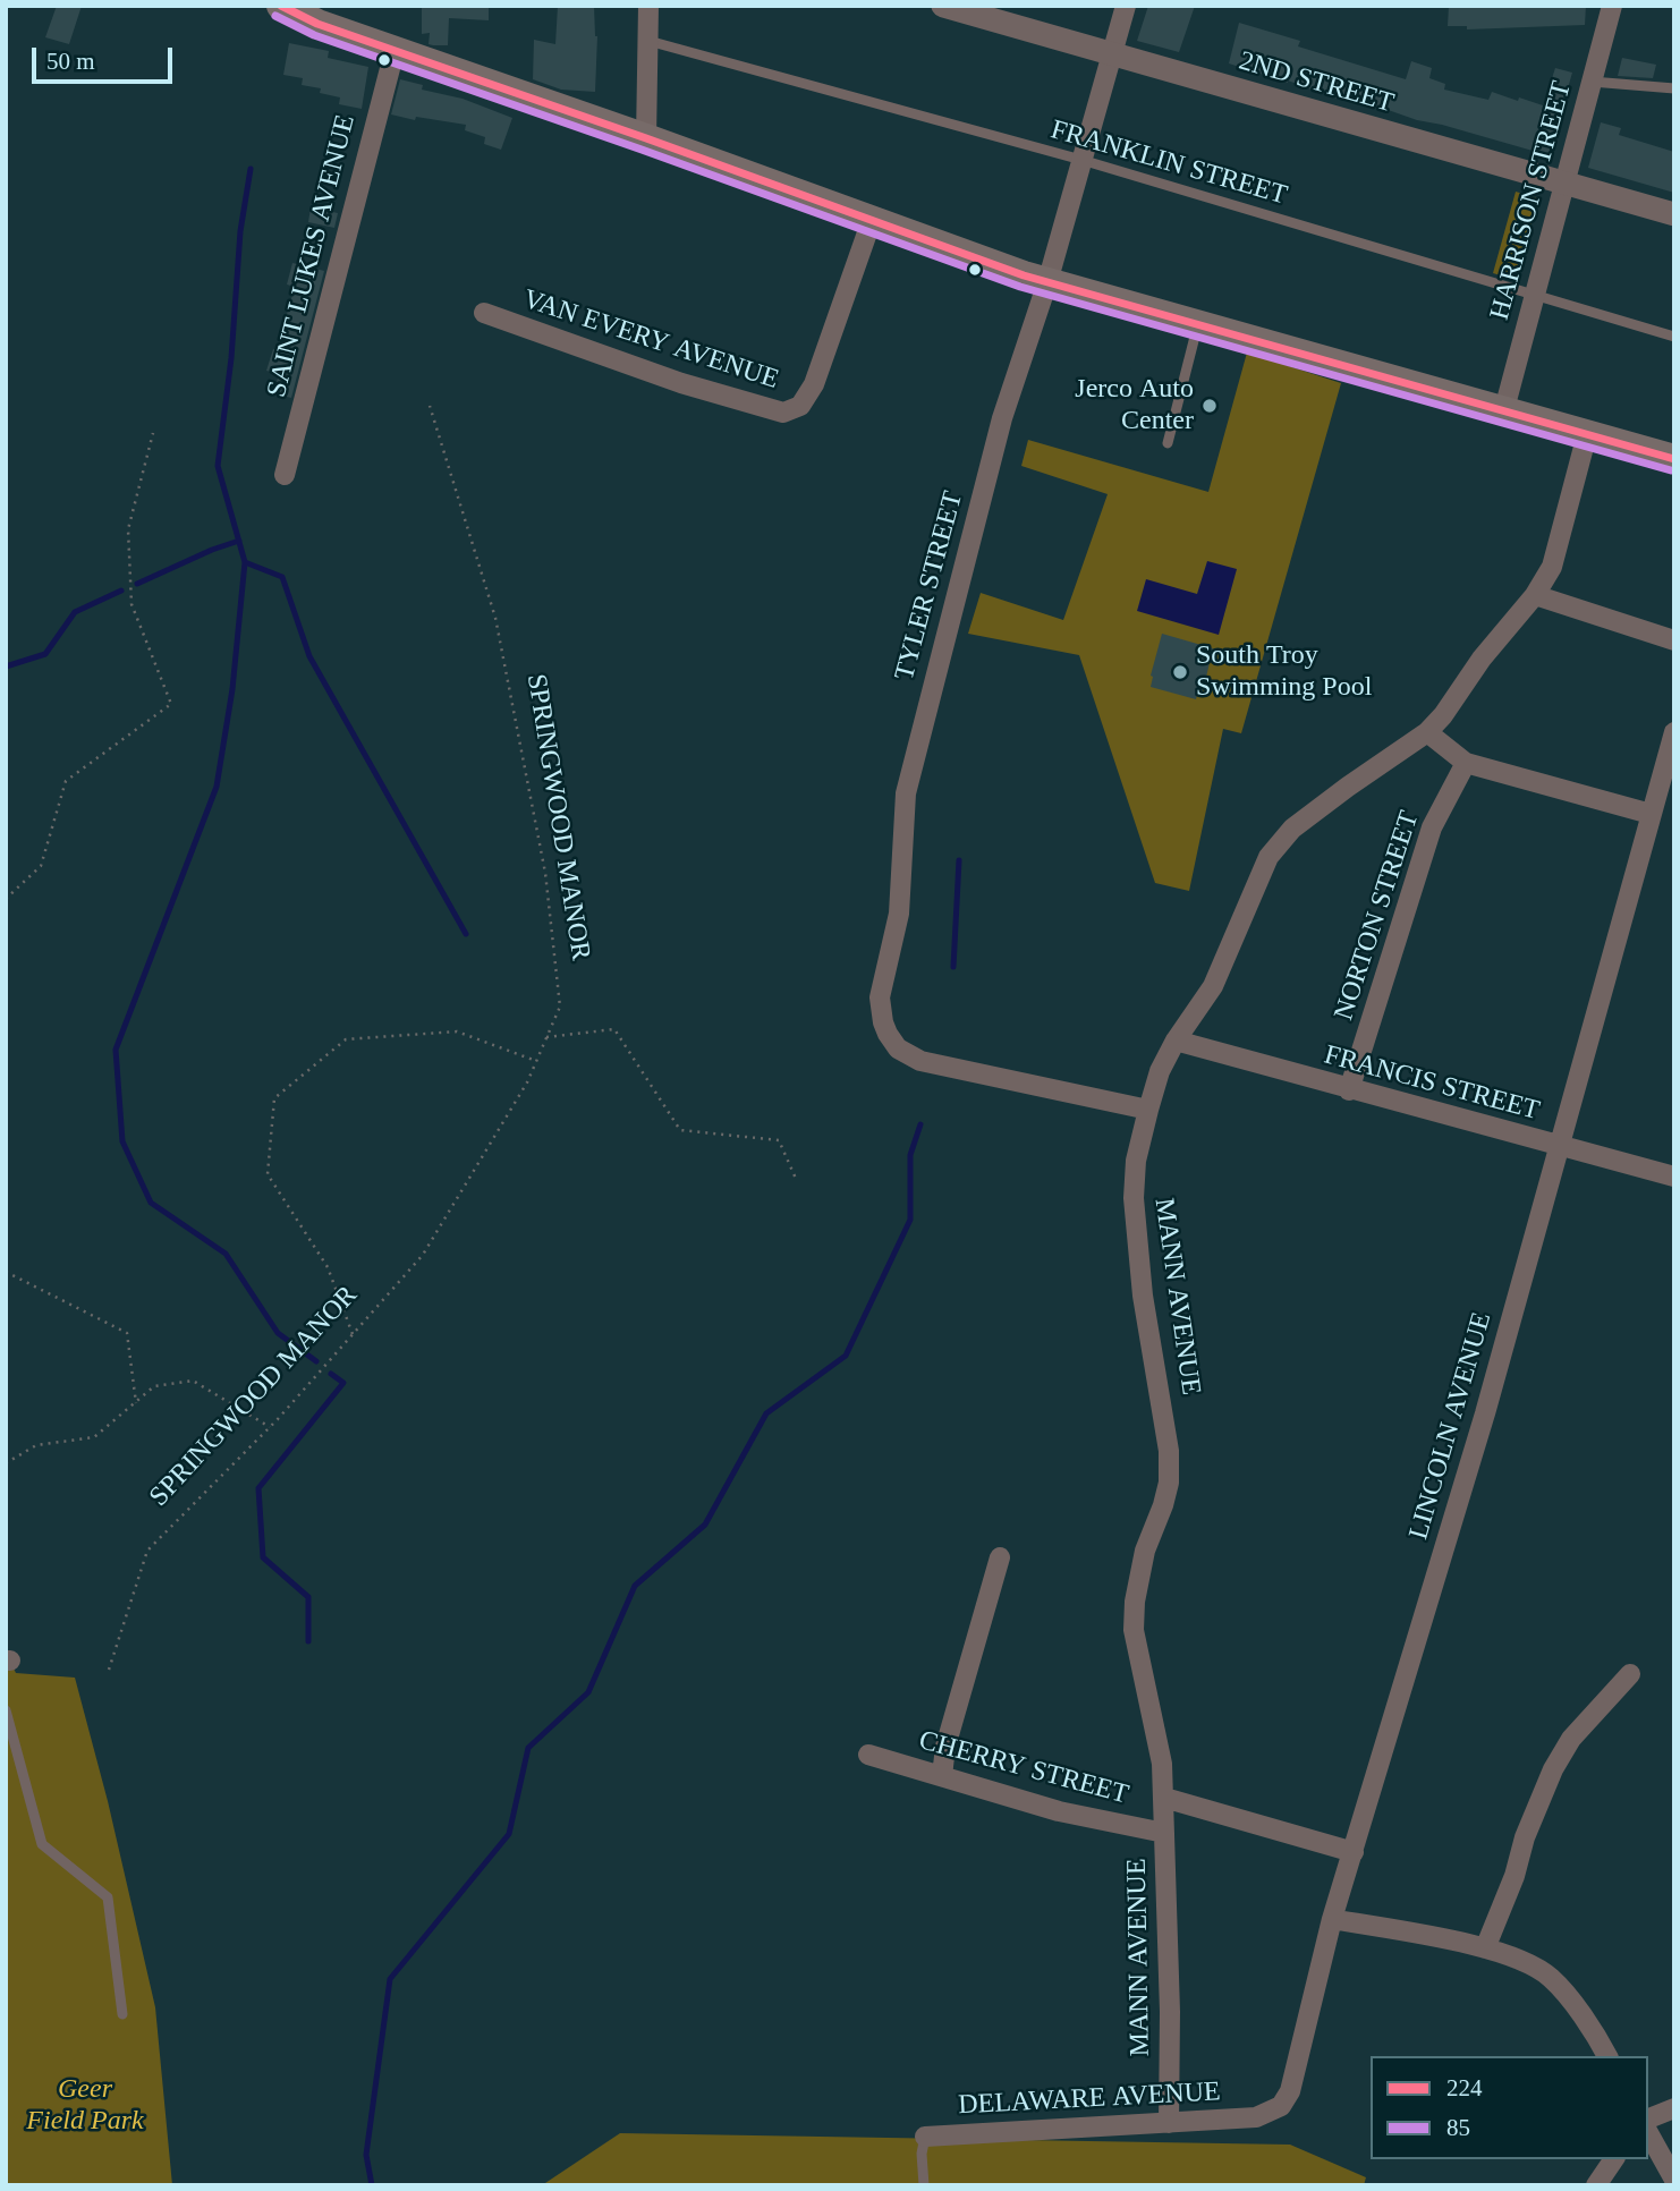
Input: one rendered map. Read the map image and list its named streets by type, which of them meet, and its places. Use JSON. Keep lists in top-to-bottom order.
{
  "streets": {
    "street": [
      "2ND STREET",
      "HARRISON STREET",
      "SAINT LUKES AVENUE",
      "VAN EVERY AVENUE",
      "TYLER STREET",
      "NORTON STREET",
      "FRANCIS STREET",
      "MANN AVENUE",
      "LINCOLN AVENUE",
      "CHERRY STREET",
      "DELAWARE AVENUE"
    ],
    "lane": ["FRANKLIN STREET"],
    "path": ["SPRINGWOOD MANOR"]
  },
  "crossings": [
    ["2ND STREET", "HARRISON STREET"],
    ["2ND STREET", "TYLER STREET"],
    ["FRANKLIN STREET", "HARRISON STREET"],
    ["FRANKLIN STREET", "TYLER STREET"],
    ["TYLER STREET", "MANN AVENUE"],
    ["NORTON STREET", "FRANCIS STREET"],
    ["FRANCIS STREET", "MANN AVENUE"],
    ["FRANCIS STREET", "LINCOLN AVENUE"],
    ["MANN AVENUE", "CHERRY STREET"],
    ["MANN AVENUE", "DELAWARE AVENUE"],
    ["LINCOLN AVENUE", "DELAWARE AVENUE"]
  ],
  "parks": ["Geer Field Park"],
  "places": ["Jerco Auto Center", "South Troy Swimming Pool"],
  "lines": ["transit line 224", "transit line 85"],
  "legend": ["224", "85"],
  "scale_bar": "50 m"
}
